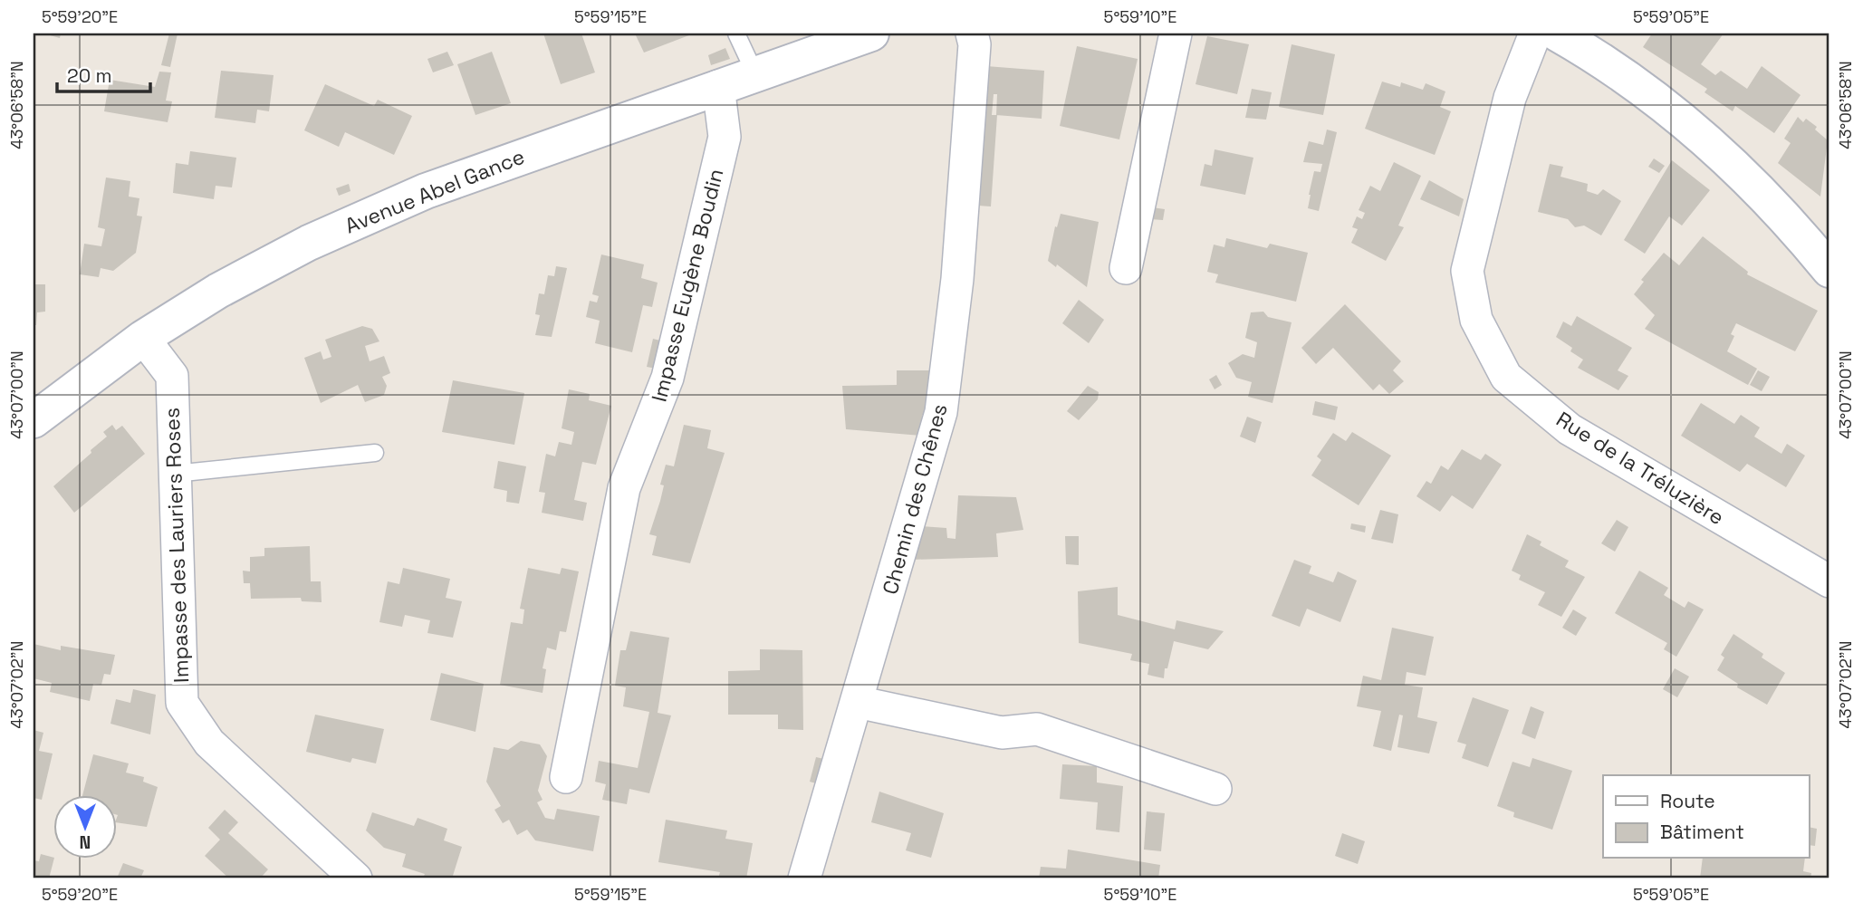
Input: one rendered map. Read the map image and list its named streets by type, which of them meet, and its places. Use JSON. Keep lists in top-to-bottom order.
{
  "streets": {
    "main road": ["Avenue Abel Gance"],
    "street": [
      "Impasse Eugène Boudin",
      "Rue de la Tréluzière",
      "Chemin des Chênes",
      "Impasse des Lauriers Roses"
    ]
  },
  "crossings": [
    ["Avenue Abel Gance", "Impasse Eugène Boudin"],
    ["Avenue Abel Gance", "Impasse des Lauriers Roses"]
  ],
  "legend": ["Route", "Bâtiment"],
  "scale_bar": "20 m",
  "north": "bottom",
  "coordinates": [
    "5°59'20\"E",
    "5°59'15\"E",
    "5°59'10\"E",
    "5°59'05\"E",
    "43°06'58\"N",
    "43°07'00\"N",
    "43°07'02\"N"
  ]
}
